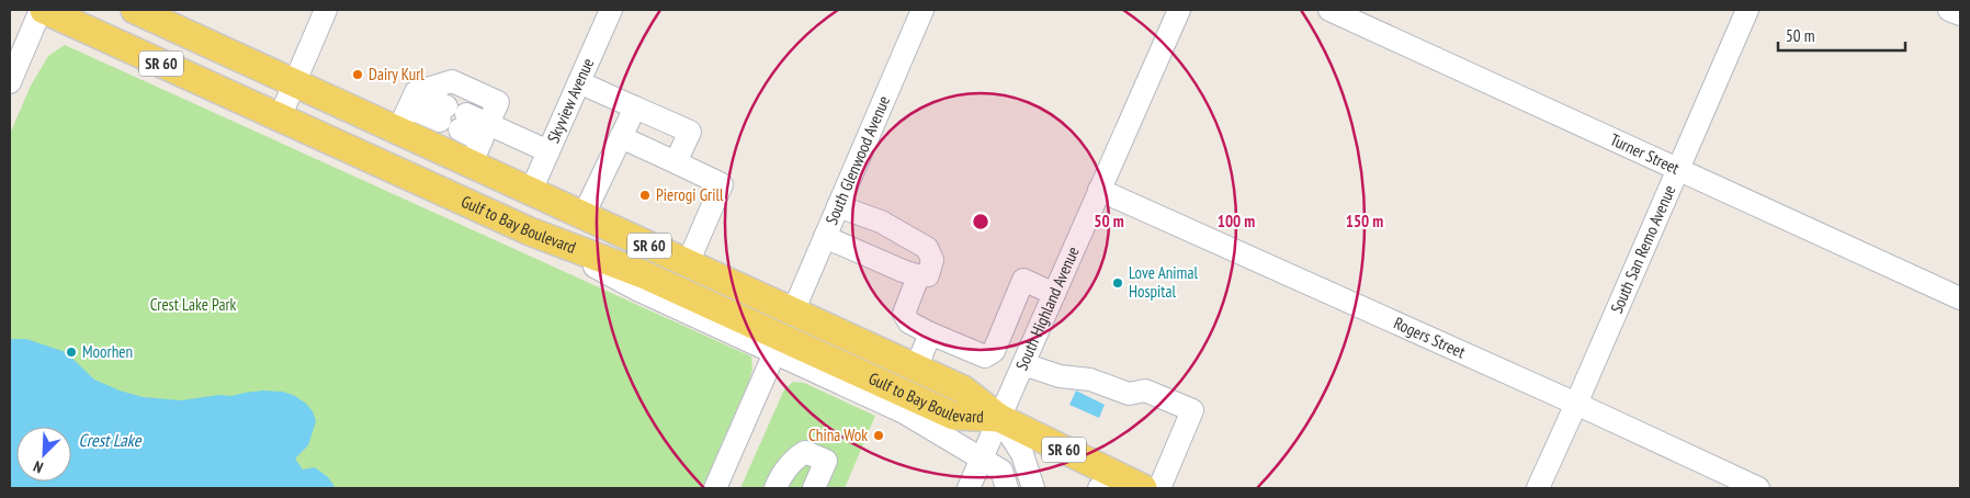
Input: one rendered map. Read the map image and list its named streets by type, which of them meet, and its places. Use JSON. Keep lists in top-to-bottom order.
{
  "streets": {
    "main road": ["SR 60", "Gulf to Bay Boulevard"],
    "street": [
      "Skyview Avenue",
      "Turner Street",
      "South Glenwood Avenue",
      "South San Remo Avenue",
      "South Highland Avenue",
      "Rogers Street"
    ]
  },
  "crossings": [
    ["SR 60", "Gulf to Bay Boulevard"],
    ["SR 60", "South Highland Avenue"],
    ["Skyview Avenue", "Gulf to Bay Boulevard"],
    ["Turner Street", "South San Remo Avenue"],
    ["South Glenwood Avenue", "Gulf to Bay Boulevard"],
    ["Gulf to Bay Boulevard", "South Highland Avenue"],
    ["South San Remo Avenue", "Rogers Street"],
    ["South Highland Avenue", "Rogers Street"]
  ],
  "water": ["Crest Lake"],
  "parks": ["Crest Lake Park"],
  "places": [
    "Dairy Kurl",
    "Pierogi Grill",
    "Love Animal Hospital",
    "Moorhen",
    "China Wok"
  ],
  "scale_bar": "50 m",
  "north": "bottom left",
  "rings": ["50 m", "100 m", "150 m"]
}
